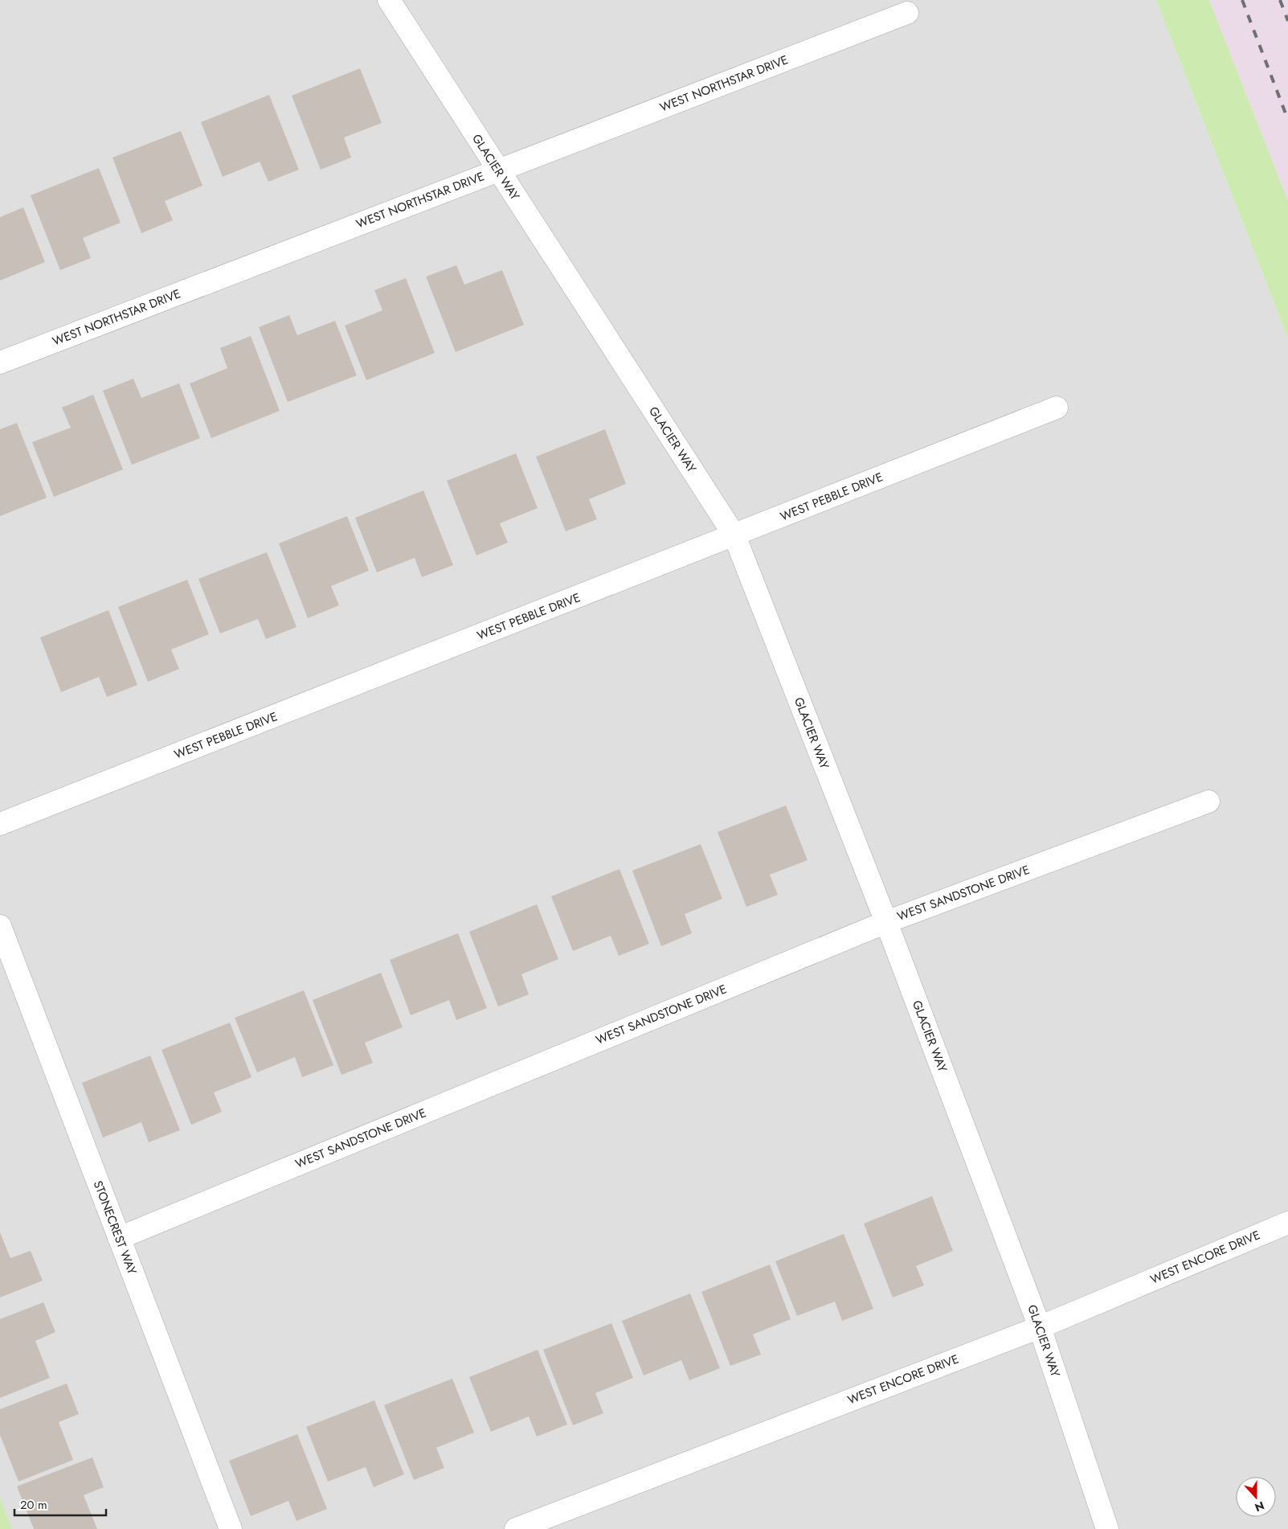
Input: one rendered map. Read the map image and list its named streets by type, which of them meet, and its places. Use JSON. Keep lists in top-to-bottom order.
{
  "streets": {
    "street": [
      "WEST NORTHSTAR DRIVE",
      "GLACIER WAY",
      "WEST PEBBLE DRIVE",
      "WEST SANDSTONE DRIVE",
      "STONECREST WAY",
      "WEST ENCORE DRIVE"
    ]
  },
  "crossings": [
    ["WEST NORTHSTAR DRIVE", "GLACIER WAY"],
    ["GLACIER WAY", "WEST PEBBLE DRIVE"],
    ["GLACIER WAY", "WEST SANDSTONE DRIVE"],
    ["GLACIER WAY", "WEST ENCORE DRIVE"],
    ["WEST SANDSTONE DRIVE", "STONECREST WAY"]
  ],
  "scale_bar": "20 m",
  "north": "bottom"
}
